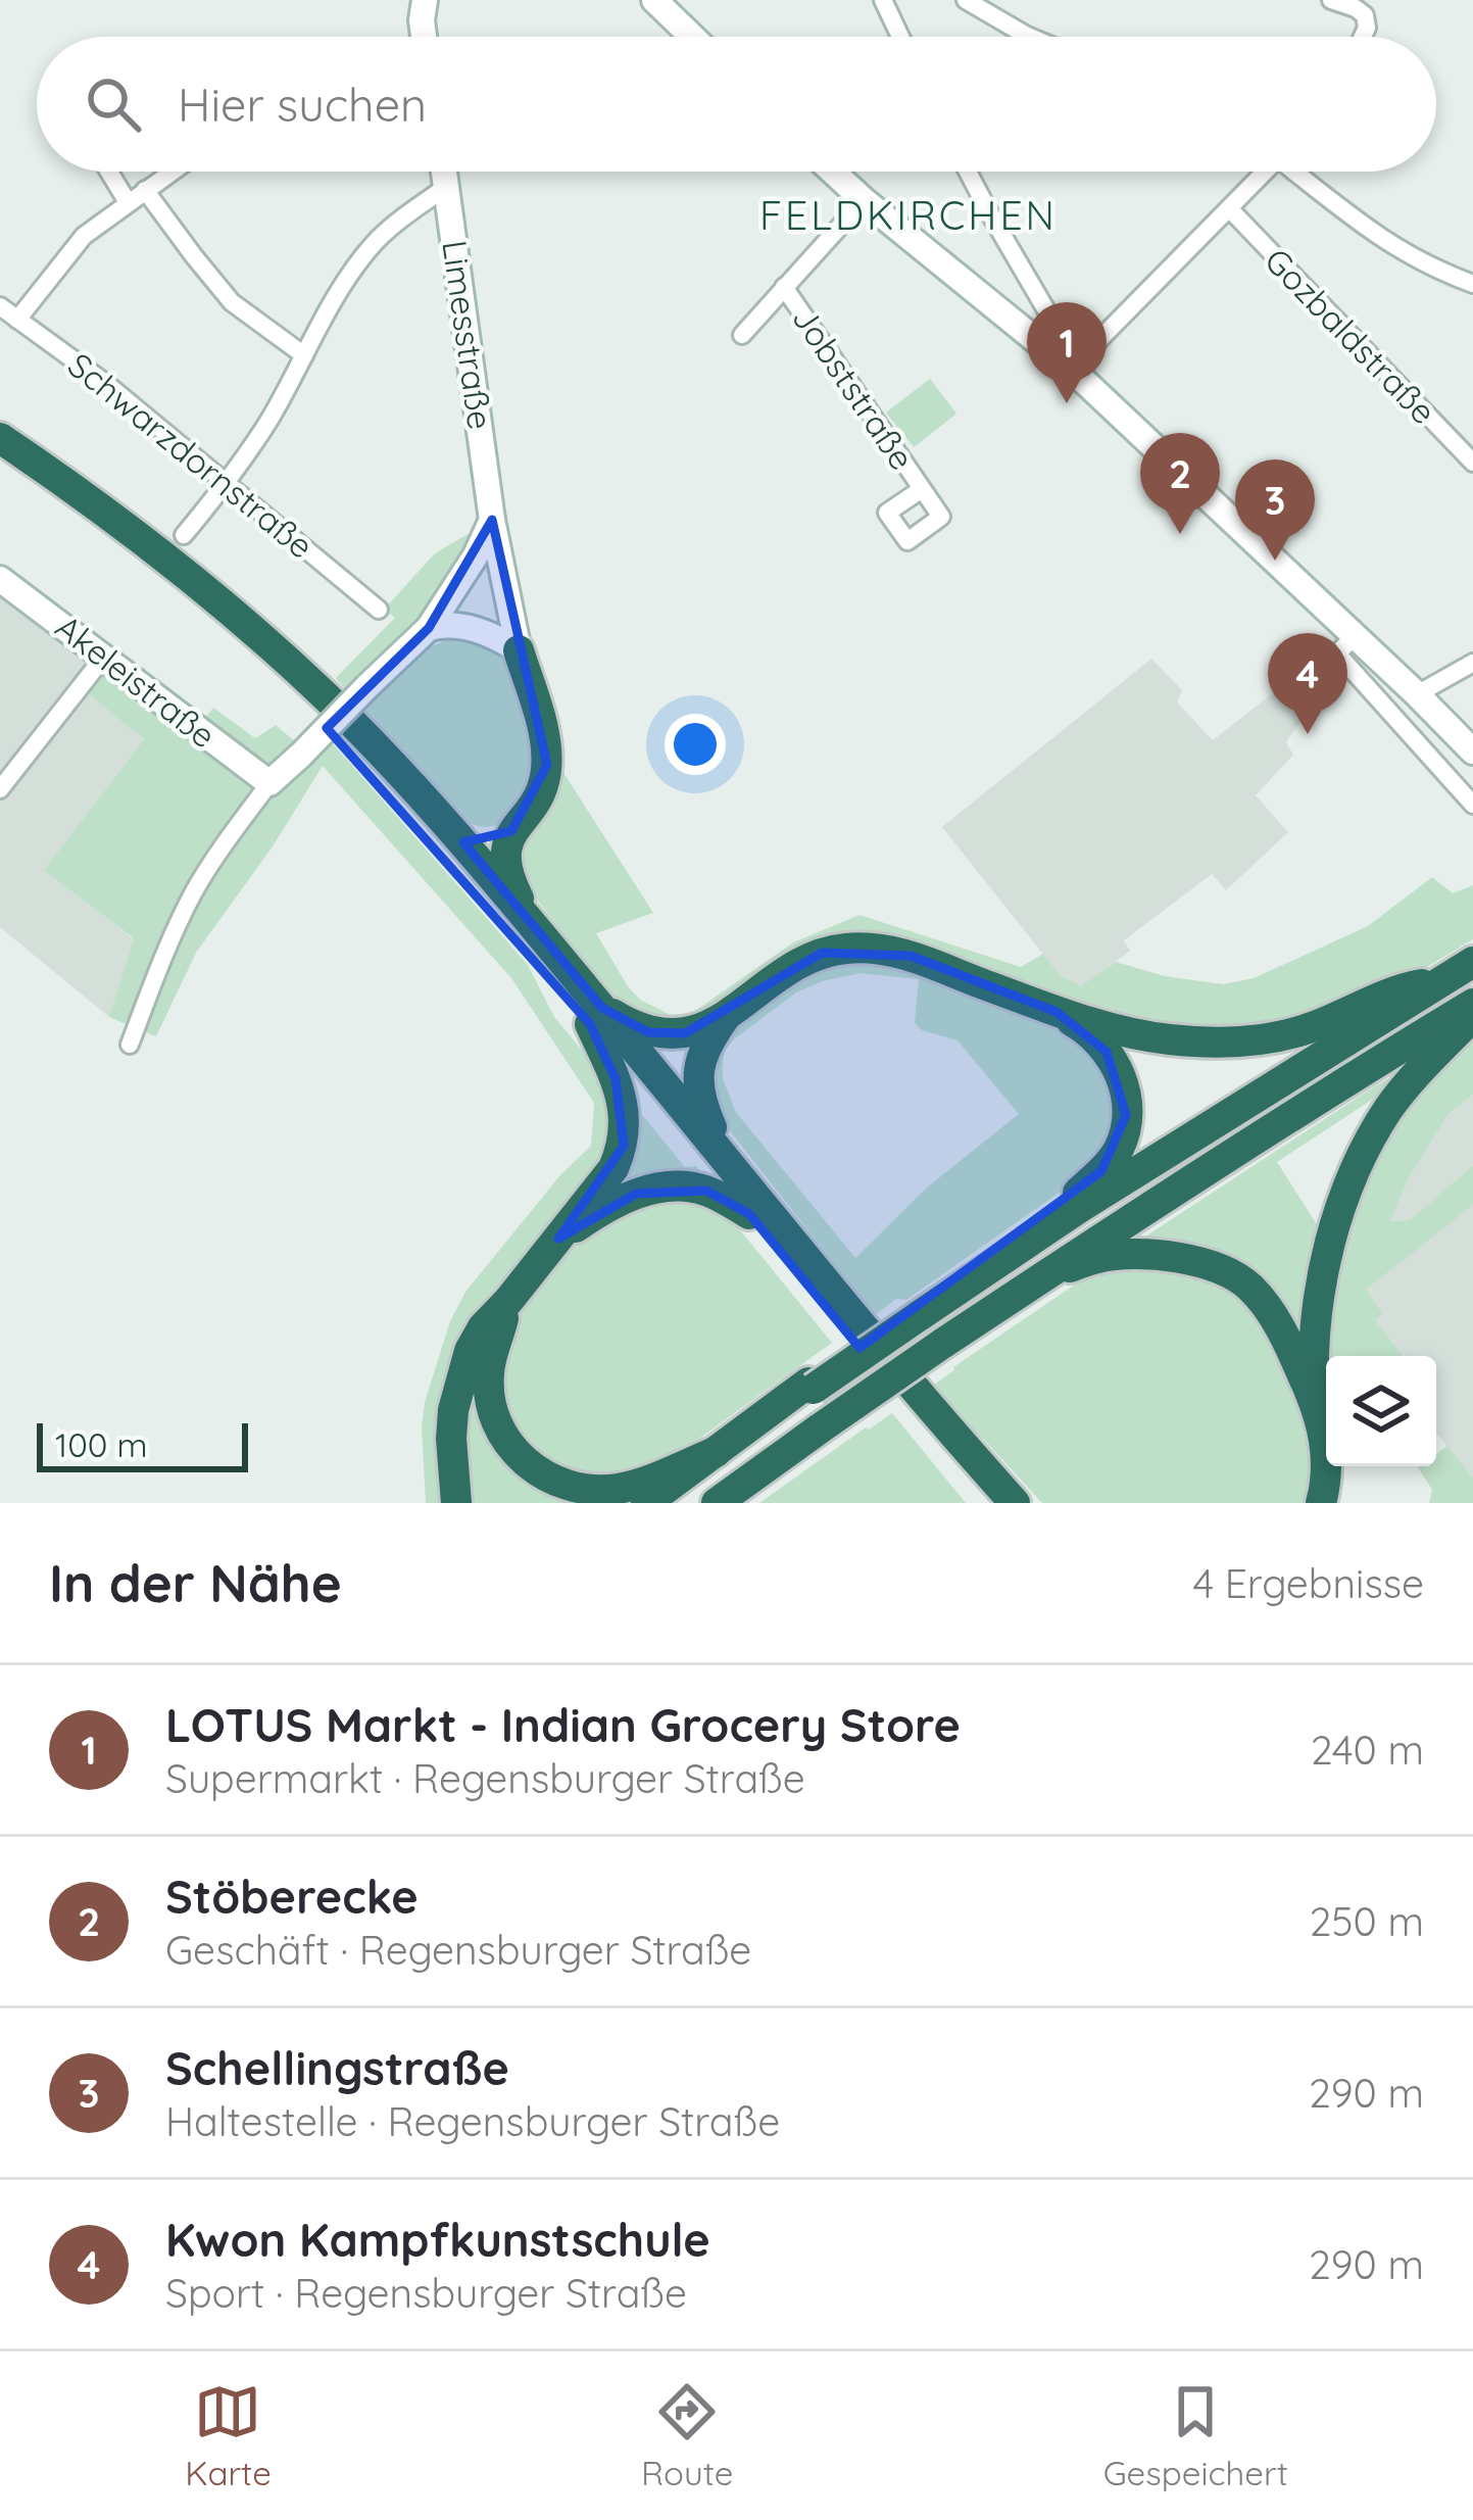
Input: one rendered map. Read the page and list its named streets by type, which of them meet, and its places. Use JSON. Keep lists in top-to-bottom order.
{
  "streets": {
    "street": [
      "Limesstraße",
      "Gozbaldstraße",
      "Jobststraße",
      "Schwarzdornstraße",
      "Akeleistraße"
    ]
  },
  "districts": ["FELDKIRCHEN"],
  "scale_bar": "100 m",
  "page": {
    "search": "Hier suchen",
    "pins": [
      "1",
      "2",
      "3",
      "4"
    ],
    "scale": "100 m",
    "heading": ["In der Nähe", "4 Ergebnisse"],
    "list": [
      {
        "mark": "1",
        "name": "LOTUS Markt - Indian Grocery Store",
        "note": "Supermarkt · Regensburger Straße",
        "value": "240 m"
      },
      {
        "mark": "2",
        "name": "Stöberecke",
        "note": "Geschäft · Regensburger Straße",
        "value": "250 m"
      },
      {
        "mark": "3",
        "name": "Schellingstraße",
        "note": "Haltestelle · Regensburger Straße",
        "value": "290 m"
      },
      {
        "mark": "4",
        "name": "Kwon Kampfkunstschule",
        "note": "Sport · Regensburger Straße",
        "value": "290 m"
      }
    ],
    "nav": ["Karte", "Route", "Gespeichert"]
  }
}
